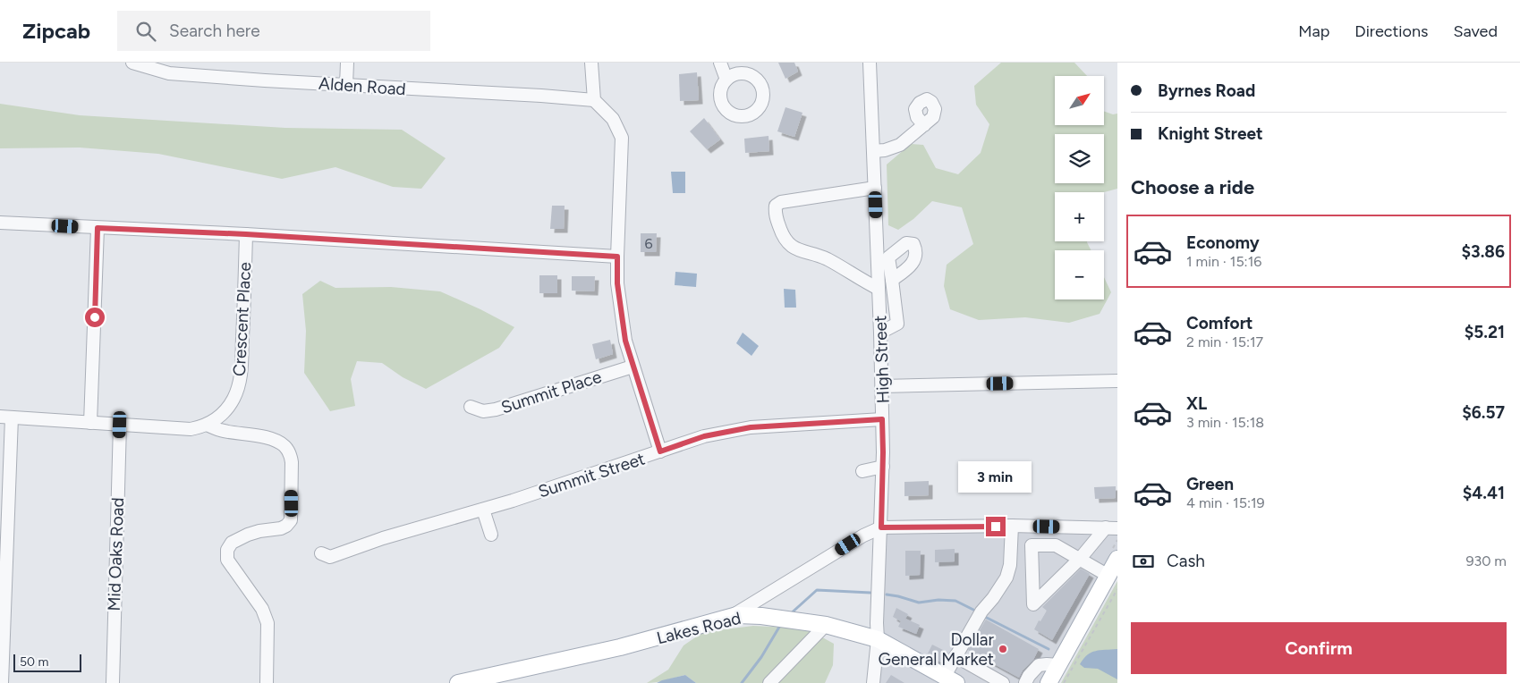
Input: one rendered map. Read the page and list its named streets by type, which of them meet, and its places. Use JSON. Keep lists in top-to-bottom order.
{
  "streets": {
    "main road": ["Lakes Road"],
    "street": [
      "Alden Road",
      "Crescent Place",
      "High Street",
      "Summit Place",
      "Summit Street",
      "Mid Oaks Road"
    ]
  },
  "crossings": [
    ["Crescent Place", "Mid Oaks Road"],
    ["High Street", "Summit Street"],
    ["High Street", "Lakes Road"]
  ],
  "places": ["Dollar General Market"],
  "house_numbers": ["6"],
  "scale_bar": "50 m",
  "north": "top right",
  "page": {
    "header": "Zipcab",
    "search": "Search here",
    "nav": ["Map", "Directions", "Saved"],
    "banner": ["Byrnes Road", "Knight Street"],
    "map_buttons": ["+", "−"],
    "heading": "Choose a ride",
    "list": [
      {
        "name": "Economy",
        "note": "1 min · 15:16",
        "value": "$3.86"
      },
      {
        "name": "Comfort",
        "note": "2 min · 15:17",
        "value": "$5.21"
      },
      {
        "name": "XL",
        "note": "3 min · 15:18",
        "value": "$6.57"
      },
      {
        "name": "Green",
        "note": "4 min · 15:19",
        "value": "$4.41"
      }
    ],
    "bubble": "3 min",
    "pay": ["Cash", "930 m"],
    "buttons": "Confirm",
    "scale": "50 m"
  }
}
